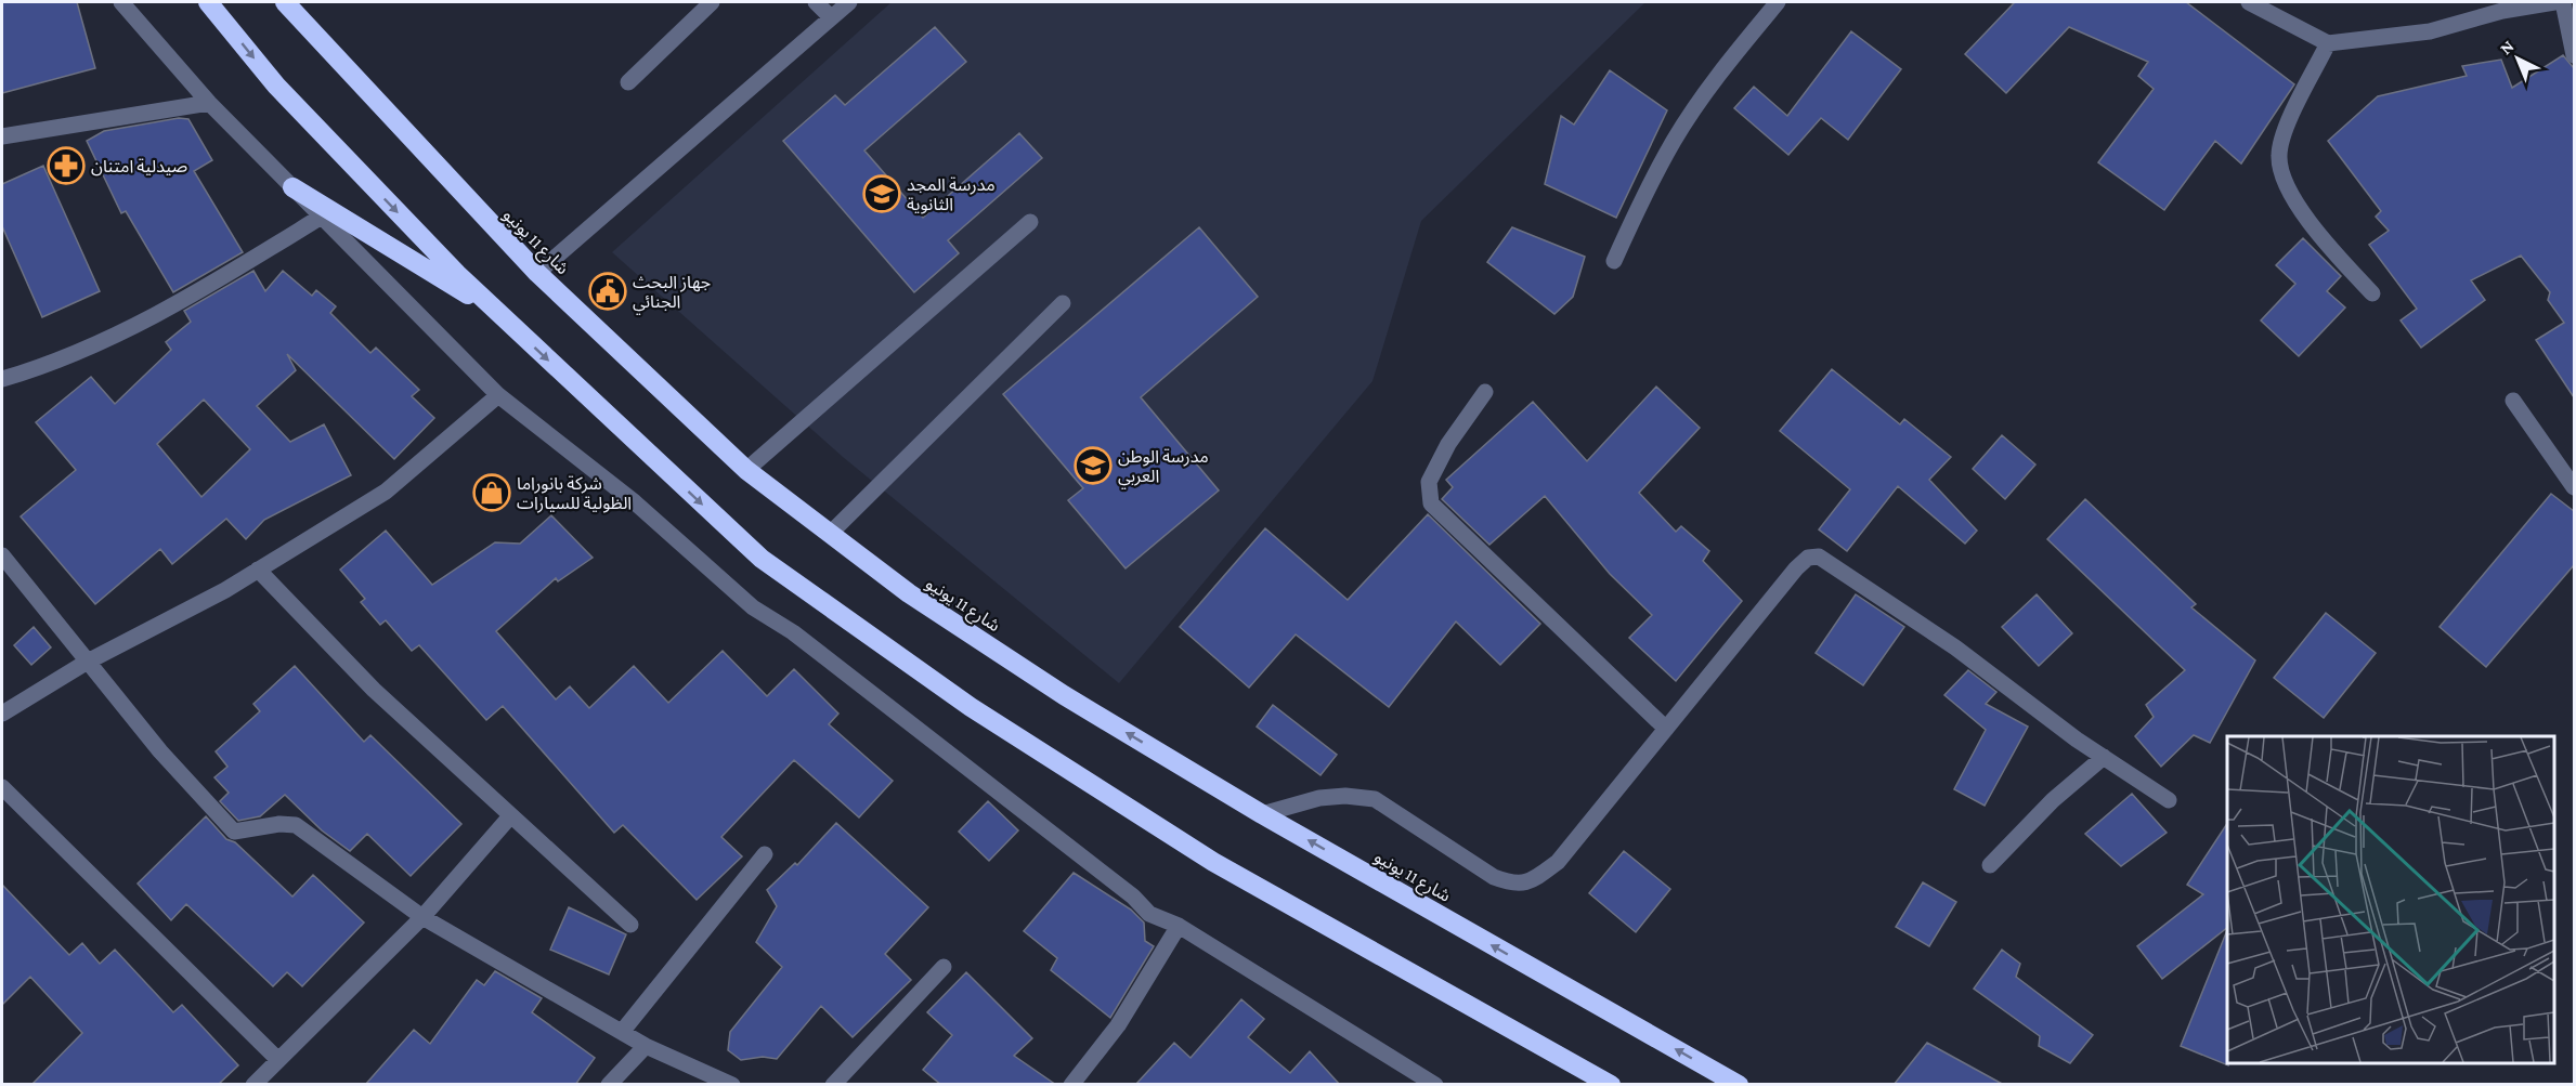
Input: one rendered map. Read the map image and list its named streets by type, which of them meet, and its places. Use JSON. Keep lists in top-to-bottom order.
{
  "streets": {
    "highway": ["شارع 11 يونيو"]
  },
  "places": {
    "pharmacy": ["صيدلية امتنان"],
    "school or university": ["مدرسة المجد الثانوية", "مدرسة الوطن العربي"],
    "public building": ["جهاز البحث الجنائي"],
    "shop": ["شركة بانوراما الظولية للسيارات"]
  },
  "north": "top left"
}
